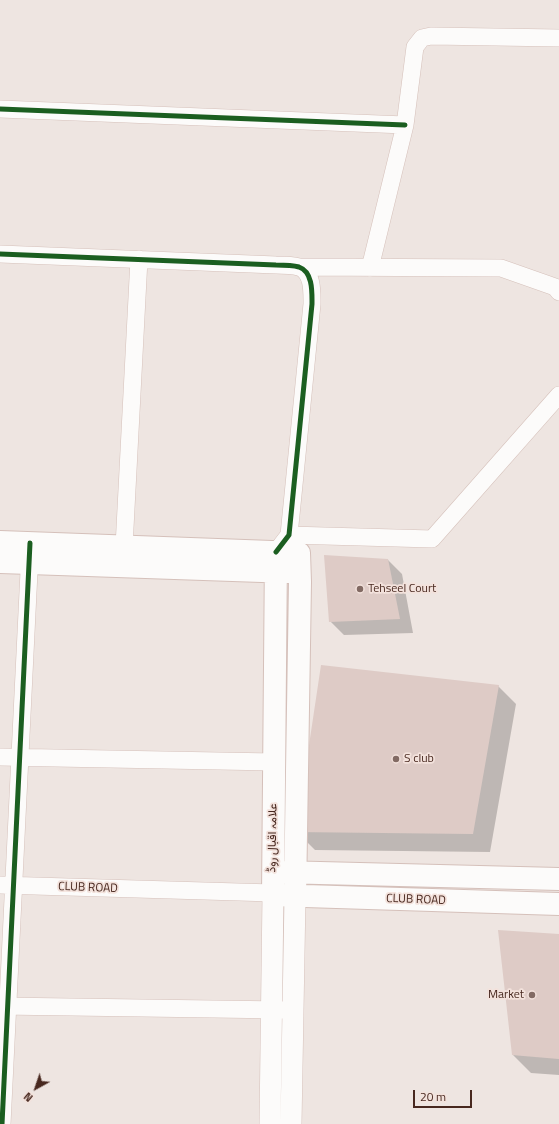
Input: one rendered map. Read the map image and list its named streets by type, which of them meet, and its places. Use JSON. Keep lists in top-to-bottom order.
{
  "streets": {
    "main road": ["علامہ اقبال روڈ", "CLUB ROAD"]
  },
  "crossings": [
    ["علامہ اقبال روڈ", "CLUB ROAD"]
  ],
  "places": ["Tehseel Court", "S club", "Market"],
  "scale_bar": "20 m",
  "north": "bottom left"
}
